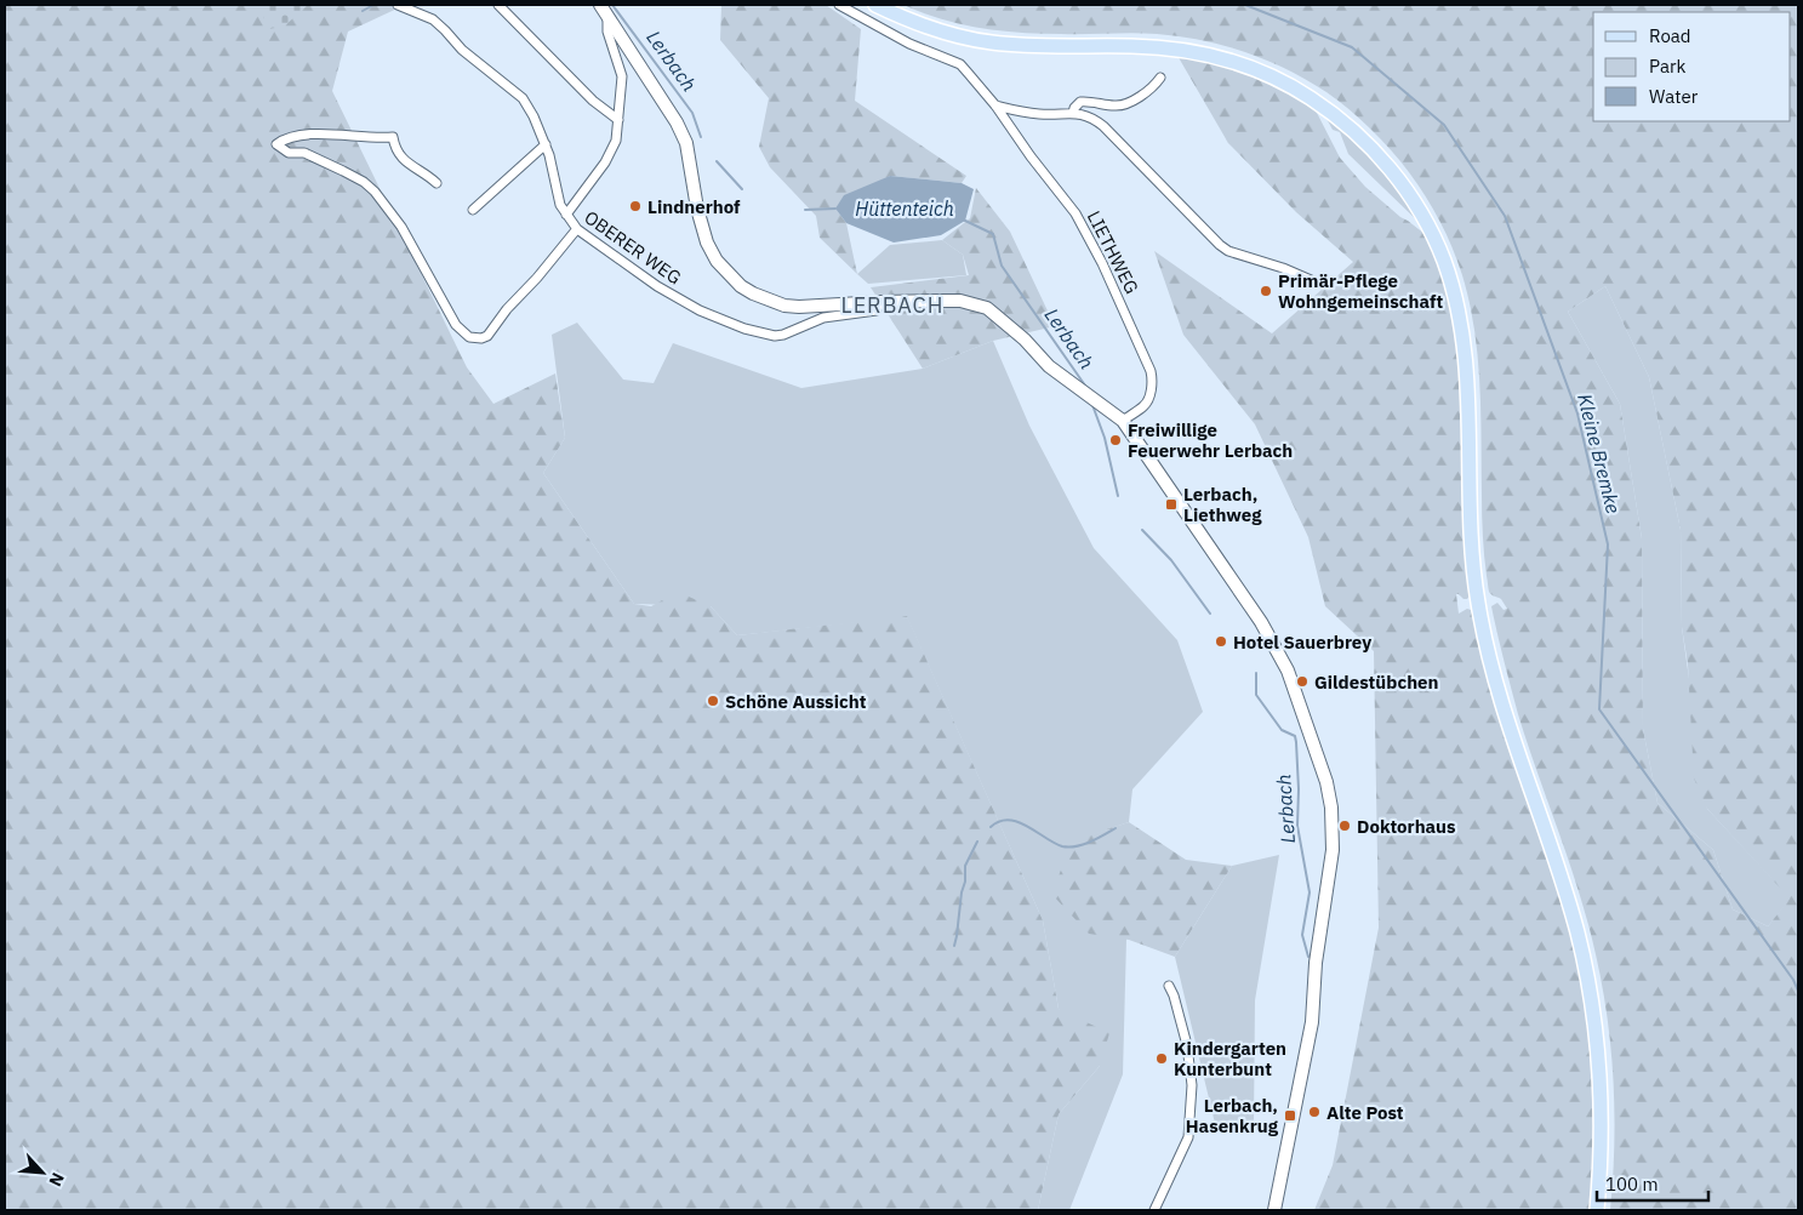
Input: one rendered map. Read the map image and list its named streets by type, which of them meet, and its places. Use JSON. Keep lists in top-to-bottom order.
{
  "streets": {
    "street": ["OBERER WEG", "LIETHWEG"]
  },
  "districts": ["LERBACH"],
  "water": ["Lerbach", "Hüttenteich", "Kleine Bremke"],
  "places": {
    "other": [
      "Lindnerhof",
      "Primär-Pflege Wohngemeinschaft",
      "Freiwillige Feuerwehr Lerbach",
      "Hotel Sauerbrey",
      "Gildestübchen",
      "Schöne Aussicht",
      "Doktorhaus",
      "Kindergarten Kunterbunt",
      "Alte Post"
    ],
    "transit": ["Lerbach, Liethweg", "Lerbach, Hasenkrug"]
  },
  "legend": ["Road", "Park", "Water"],
  "scale_bar": "100 m",
  "north": "bottom right"
}
